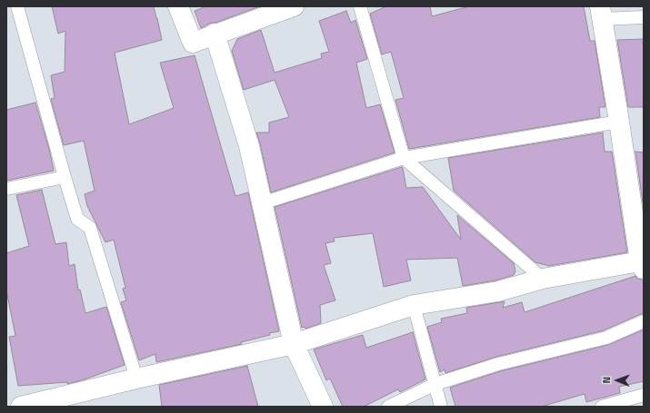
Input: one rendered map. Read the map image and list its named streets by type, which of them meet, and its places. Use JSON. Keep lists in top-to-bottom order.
{
  "north": "left"
}
